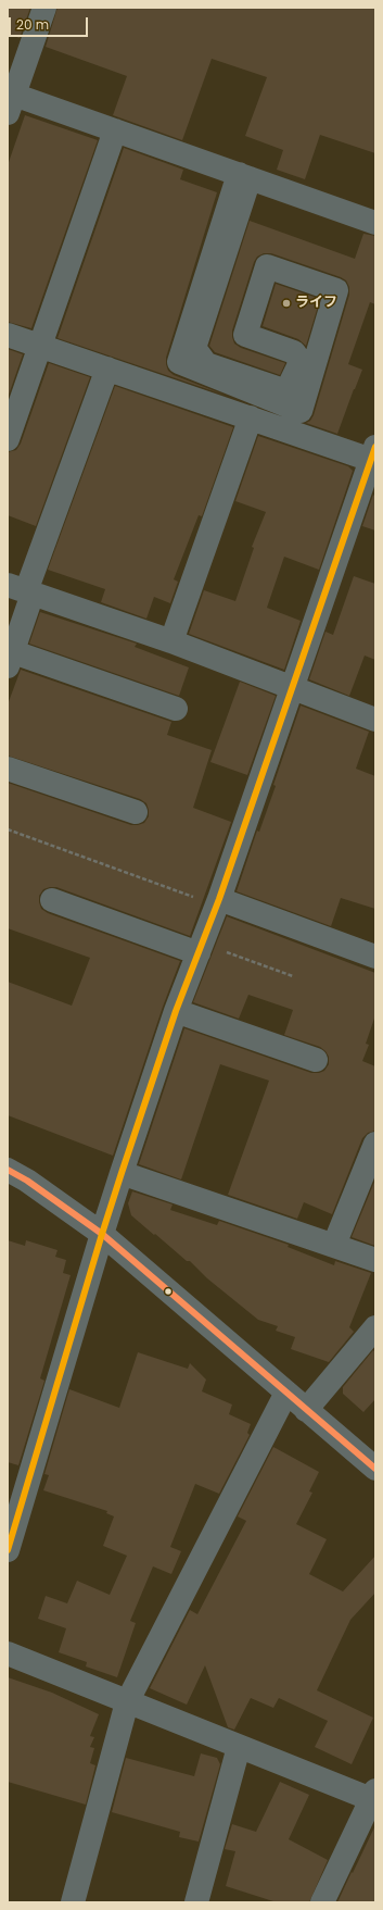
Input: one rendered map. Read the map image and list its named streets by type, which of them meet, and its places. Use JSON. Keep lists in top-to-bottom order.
{
  "places": ["ライフ"],
  "scale_bar": "20 m"
}
